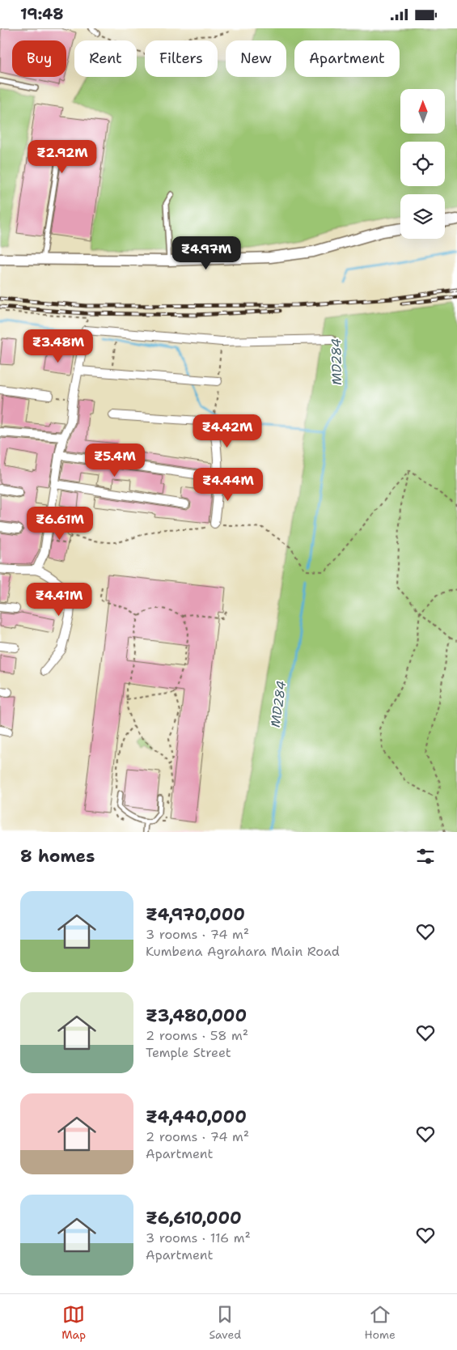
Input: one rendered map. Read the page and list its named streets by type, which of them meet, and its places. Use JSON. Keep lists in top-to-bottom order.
{
  "water": ["MD284"],
  "north": "top",
  "page": {
    "status": "19:48",
    "chip": [
      "Buy",
      "Rent",
      "Filters",
      "New",
      "Apartment"
    ],
    "price": [
      "₹2.92M",
      "₹4.97M",
      "₹3.48M",
      "₹4.42M",
      "₹5.4M",
      "₹4.44M",
      "₹6.61M",
      "₹4.41M"
    ],
    "heading": "8 homes",
    "list": [
      {
        "name": "₹4,970,000",
        "note": "3 rooms · 74 m² · Kumbena Agrahara Main Road"
      },
      {
        "name": "₹3,480,000",
        "note": "2 rooms · 58 m² · Temple Street"
      },
      {
        "name": "₹4,440,000",
        "note": "2 rooms · 74 m² · Apartment"
      },
      {
        "name": "₹6,610,000",
        "note": "3 rooms · 116 m² · Apartment"
      }
    ],
    "tabs": ["Map", "Saved", "Home"]
  }
}
